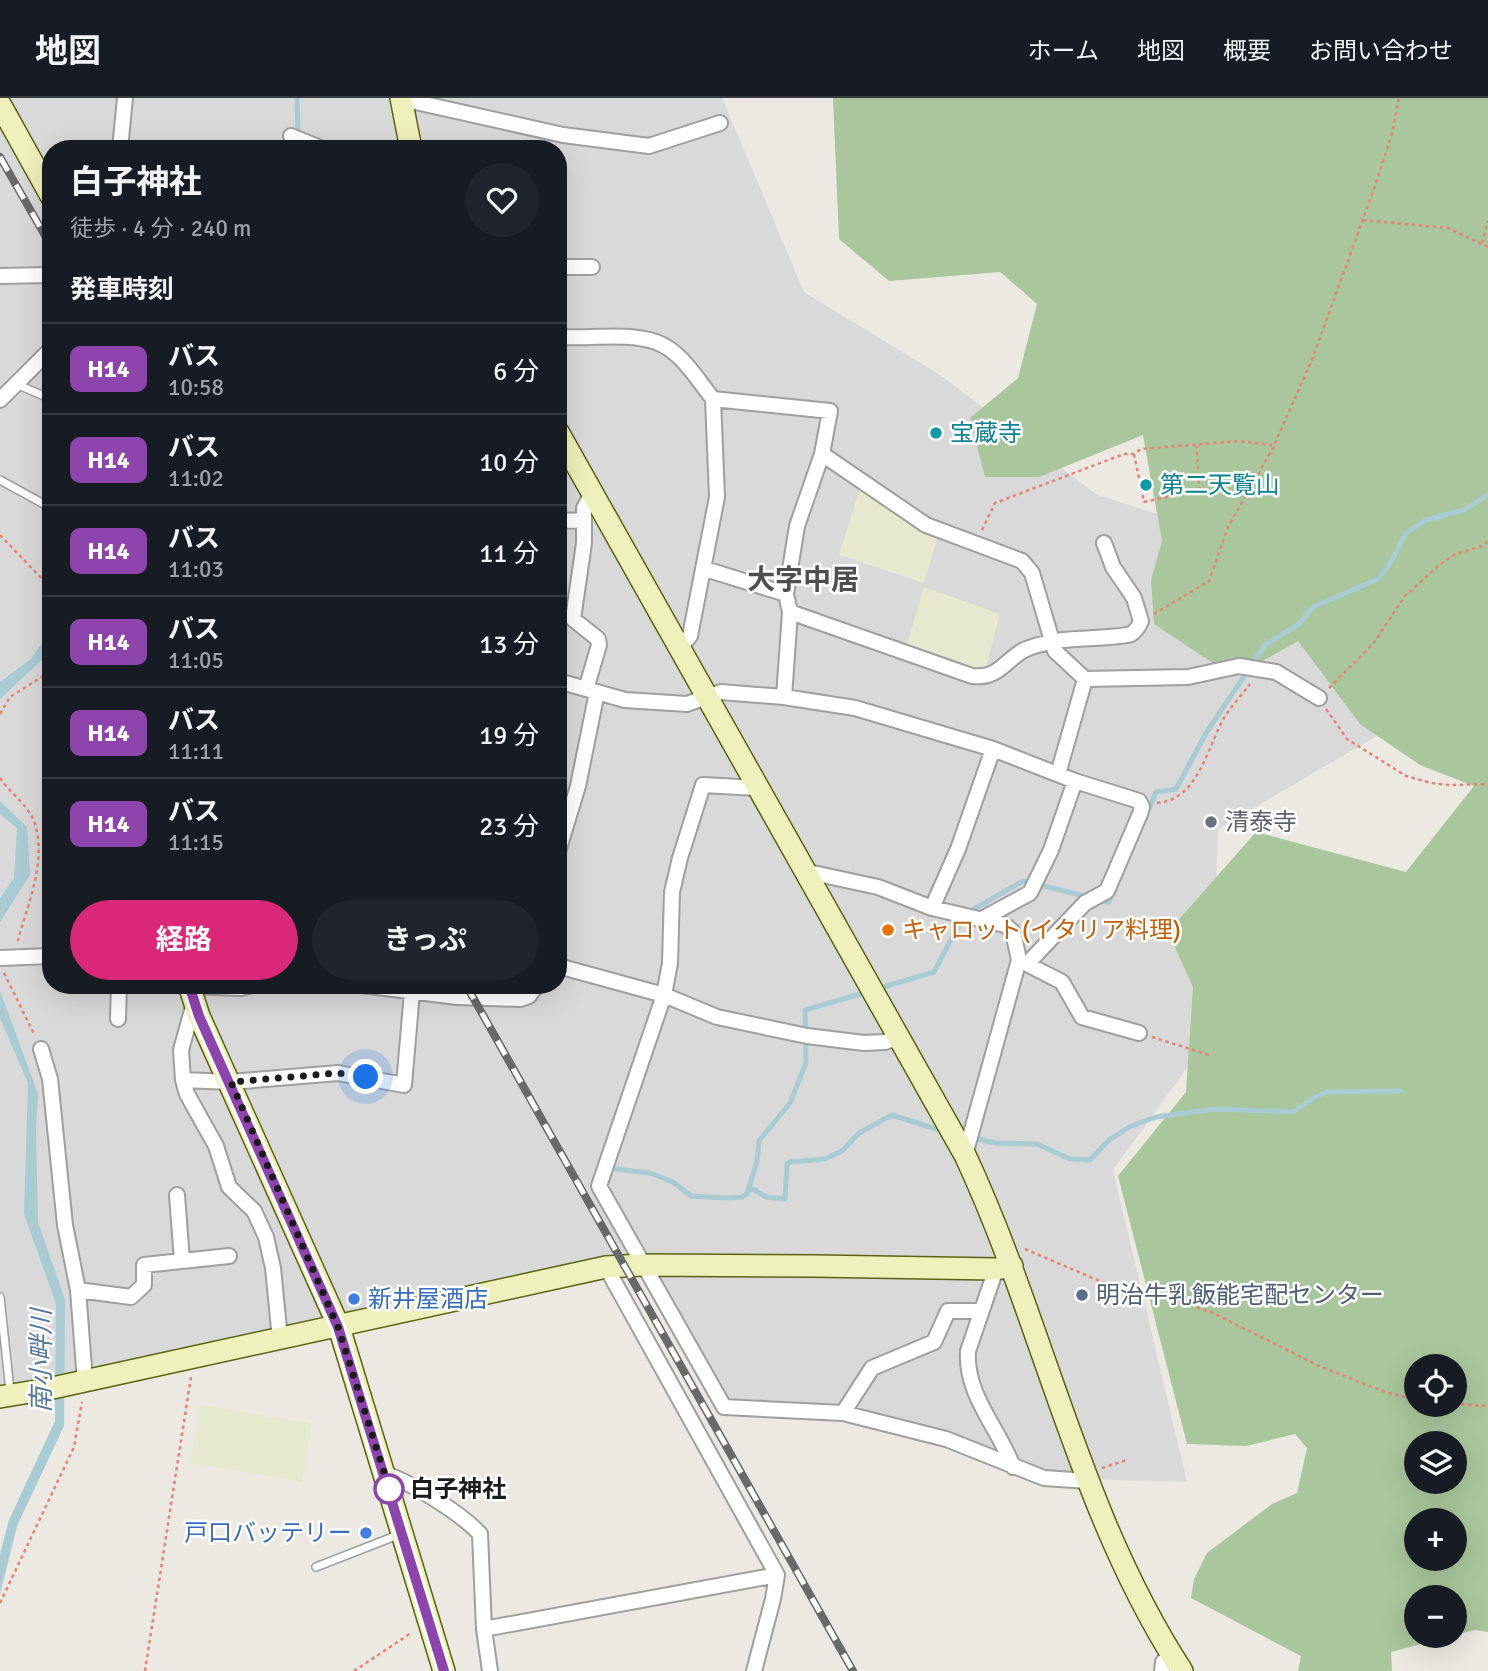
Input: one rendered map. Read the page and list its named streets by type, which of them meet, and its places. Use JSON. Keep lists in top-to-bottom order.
{
  "districts": ["大字中居"],
  "water": ["南小畔川"],
  "places": [
    "宝蔵寺",
    "第二天覧山",
    "清泰寺",
    "キャロット(イタリア料理)",
    "明治牛乳飯能宅配センター",
    "新井屋酒店",
    "白子神社",
    "戸口バッテリー"
  ],
  "lines": ["bus line H14"],
  "page": {
    "header": "地図",
    "nav": [
      "ホーム",
      "地図",
      "概要",
      "お問い合わせ"
    ],
    "heading": [
      ["白子神社", "徒歩 · 4 分 · 240 m"],
      "発車時刻"
    ],
    "list": [
      {
        "mark": "H14",
        "name": "バス",
        "note": "10:58",
        "value": "6 分"
      },
      {
        "mark": "H14",
        "name": "バス",
        "note": "11:02",
        "value": "10 分"
      },
      {
        "mark": "H14",
        "name": "バス",
        "note": "11:03",
        "value": "11 分"
      },
      {
        "mark": "H14",
        "name": "バス",
        "note": "11:05",
        "value": "13 分"
      },
      {
        "mark": "H14",
        "name": "バス",
        "note": "11:11",
        "value": "19 分"
      },
      {
        "mark": "H14",
        "name": "バス",
        "note": "11:15",
        "value": "23 分"
      }
    ],
    "buttons": ["経路", "きっぷ"],
    "map_buttons": ["+", "−"]
  }
}
